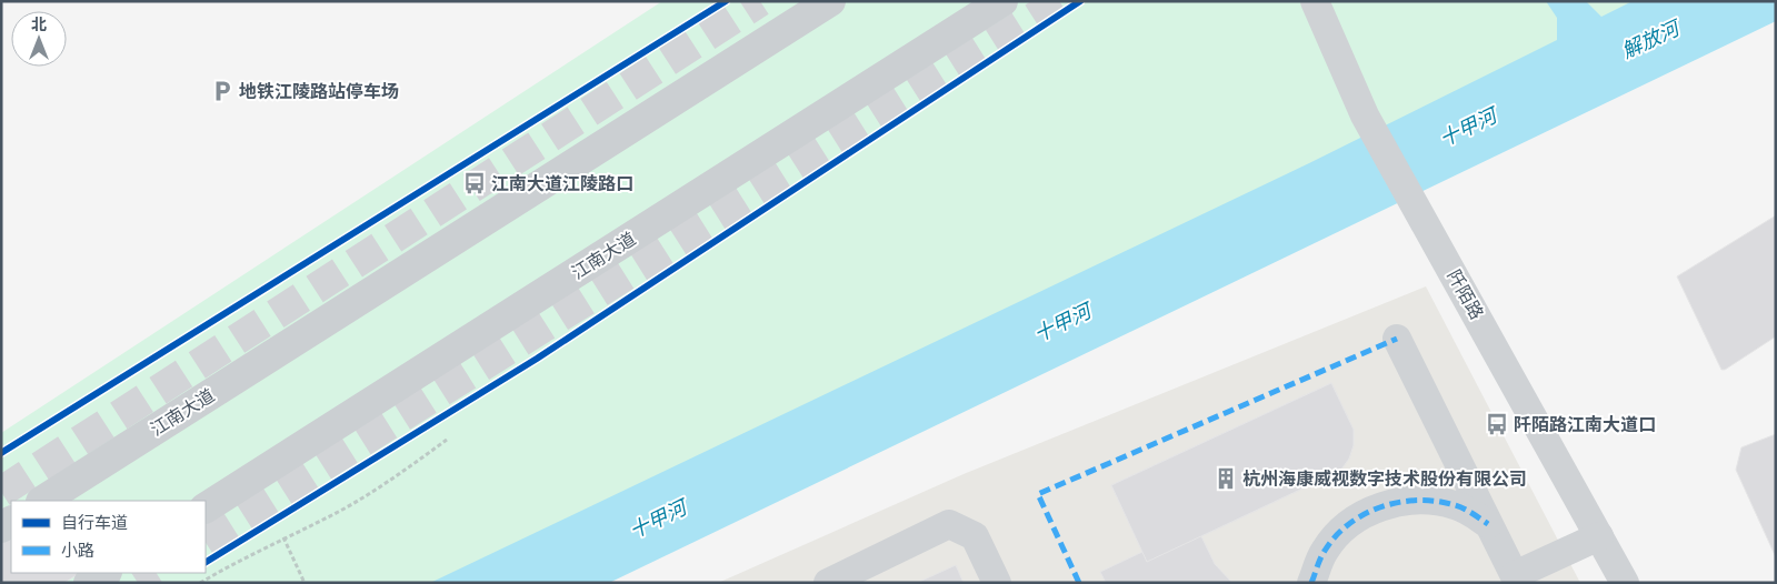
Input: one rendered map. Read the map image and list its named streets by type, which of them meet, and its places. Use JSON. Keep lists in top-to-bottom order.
{
  "streets": {
    "main road": ["江南大道"],
    "street": ["阡陌路"]
  },
  "water": ["解放河", "十甲河"],
  "places": {
    "parking": ["地铁江陵路站停车场"],
    "bus stop": ["江南大道江陵路口", "阡陌路江南大道口"],
    "building": ["杭州海康威视数字技术股份有限公司"]
  },
  "legend": ["自行车道", "小路"],
  "north": "top"
}
